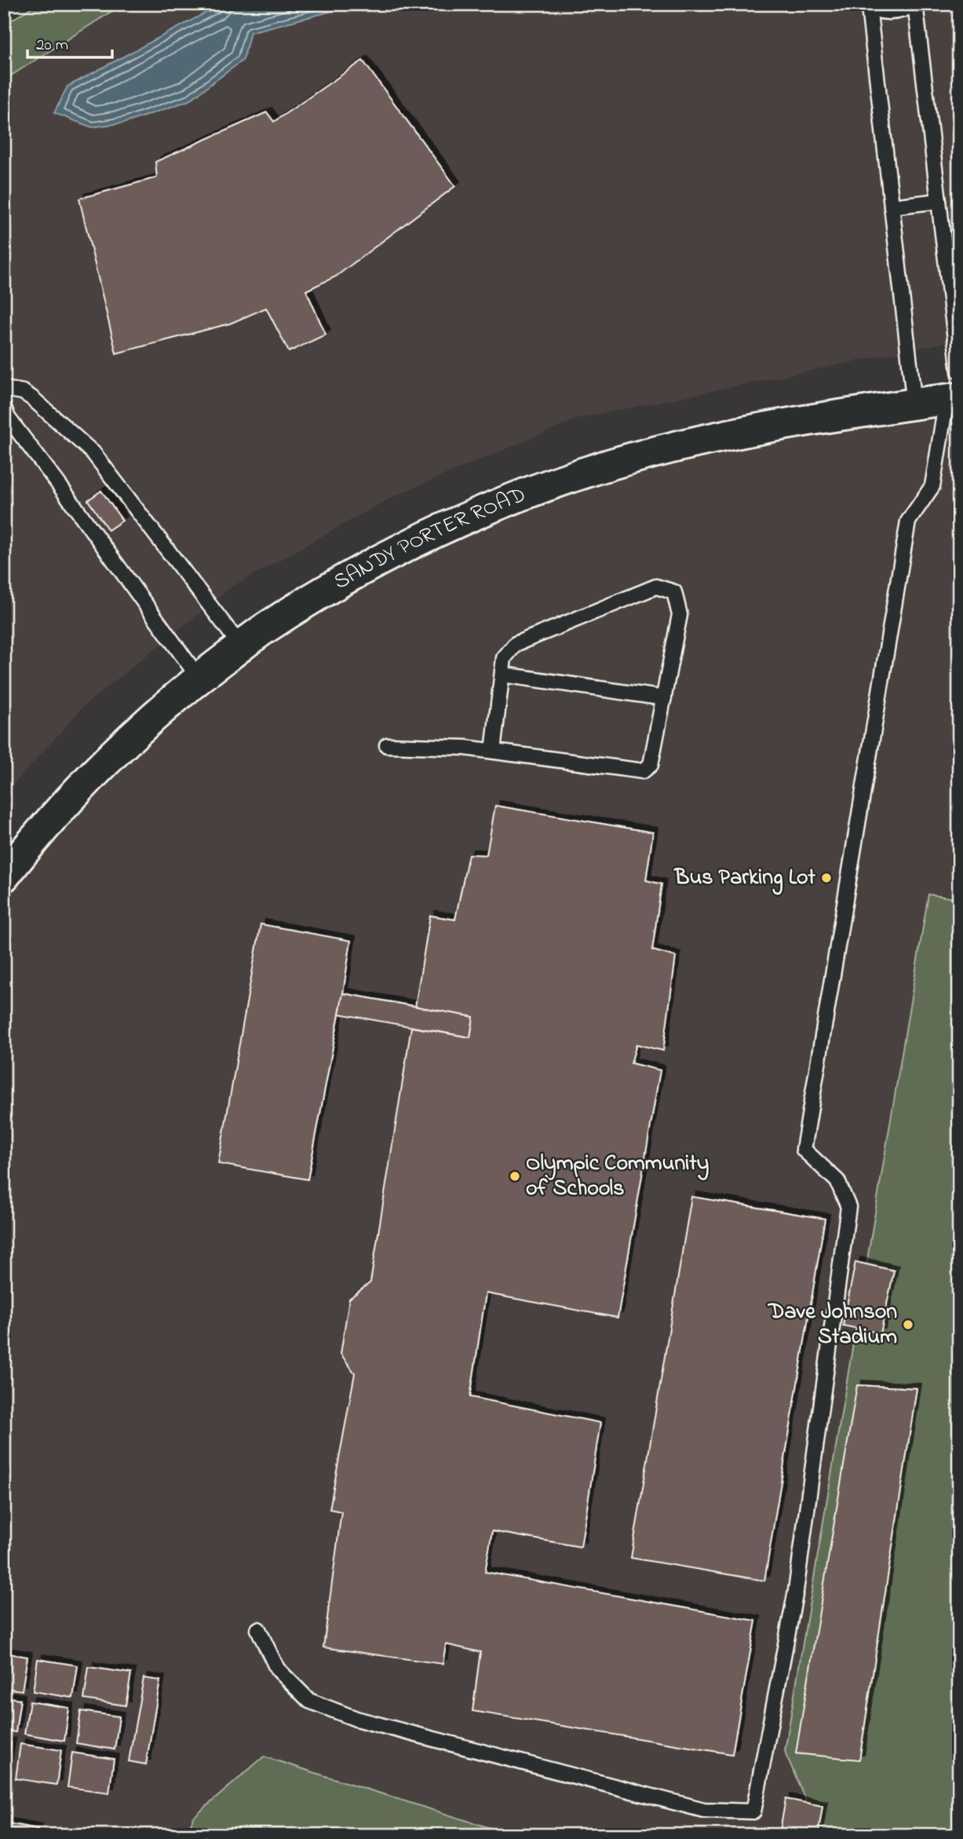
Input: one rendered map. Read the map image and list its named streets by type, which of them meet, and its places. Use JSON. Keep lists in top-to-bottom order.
{
  "streets": {
    "street": ["SANDY PORTER ROAD"]
  },
  "places": ["Bus Parking Lot", "Olympic Community of Schools", "Dave Johnson Stadium"],
  "scale_bar": "20 m"
}
